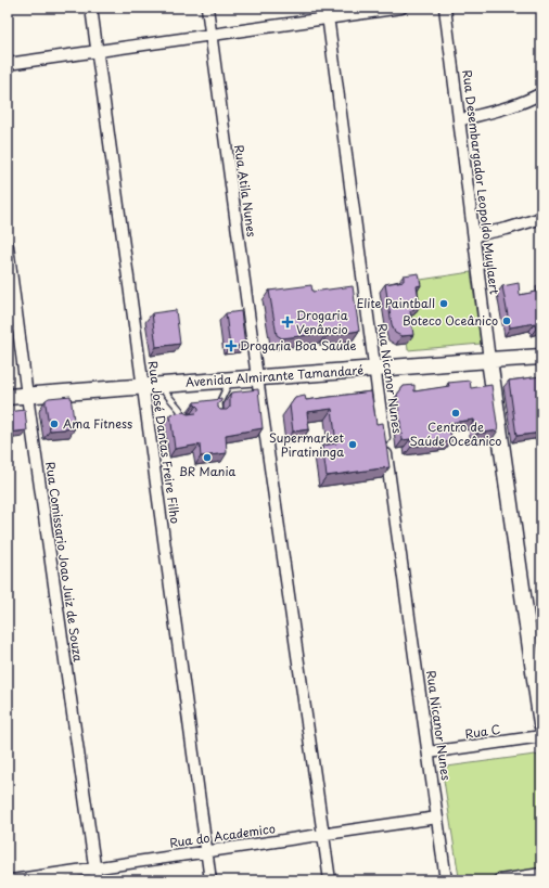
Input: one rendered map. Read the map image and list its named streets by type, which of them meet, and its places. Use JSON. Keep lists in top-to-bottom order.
{
  "streets": {
    "street": [
      "Rua Desembargador Leopoldo Muylaert",
      "Rua Atila Nunes",
      "Avenida Almirante Tamandaré",
      "Rua Nicanor Nunes",
      "Rua José Dantas Freire Filho",
      "Rua Comissario Joao Juiz de Souza",
      "Rua C",
      "Rua do Academico"
    ]
  },
  "crossings": [
    ["Rua Desembargador Leopoldo Muylaert", "Avenida Almirante Tamandaré"],
    ["Rua Atila Nunes", "Avenida Almirante Tamandaré"],
    ["Avenida Almirante Tamandaré", "Rua Nicanor Nunes"],
    ["Avenida Almirante Tamandaré", "Rua José Dantas Freire Filho"],
    ["Avenida Almirante Tamandaré", "Rua Comissario Joao Juiz de Souza"],
    ["Rua Nicanor Nunes", "Rua C"],
    ["Rua Nicanor Nunes", "Rua do Academico"],
    ["Rua José Dantas Freire Filho", "Rua do Academico"],
    ["Rua Comissario Joao Juiz de Souza", "Rua do Academico"]
  ],
  "places": {
    "other": [
      "Elite Paintball",
      "Boteco Oceânico",
      "Centro de Saúde Oceânico",
      "Ama Fitness",
      "Supermarket Piratininga",
      "BR Mania"
    ],
    "health": ["Drogaria Venâncio", "Drogaria Boa Saúde"]
  }
}
